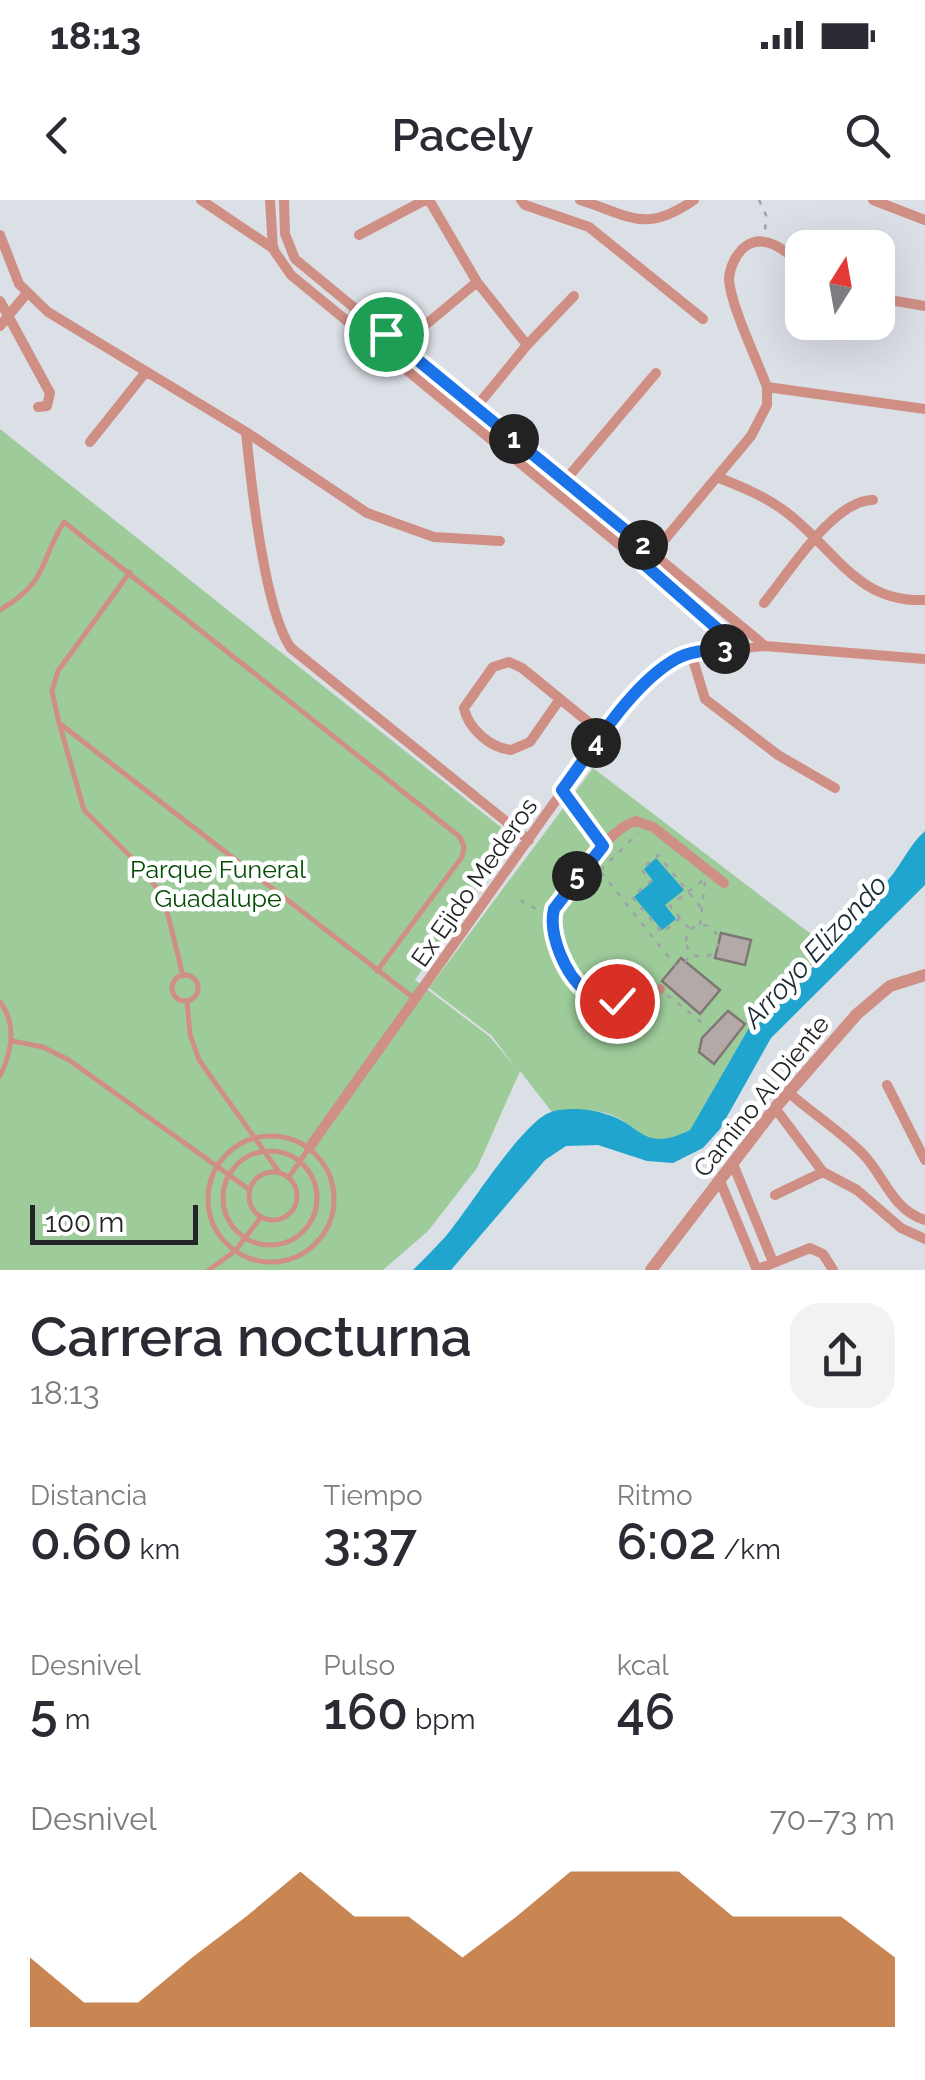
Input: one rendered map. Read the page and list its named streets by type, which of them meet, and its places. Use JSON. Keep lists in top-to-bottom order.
{
  "streets": {
    "street": ["Ex Ejido Mederos", "Camino Al Diente"]
  },
  "water": ["Arroyo Elizondo"],
  "parks": ["Parque Funeral Guadalupe"],
  "scale_bar": "100 m",
  "north": "top",
  "page": {
    "status": "18:13",
    "header": "Pacely",
    "pins": [
      "1",
      "2",
      "3",
      "4",
      "5"
    ],
    "scale": "100 m",
    "heading": ["Carrera nocturna", "18:13"],
    "stats": [
      ["Distancia", "0.60 km"],
      ["Tiempo", "3:37"],
      ["Ritmo", "6:02 /km"],
      ["Desnivel", "5 m"],
      ["Pulso", "160 bpm"],
      ["kcal", "46"]
    ],
    "chart": ["Desnivel", "70–73 m"]
  }
}
